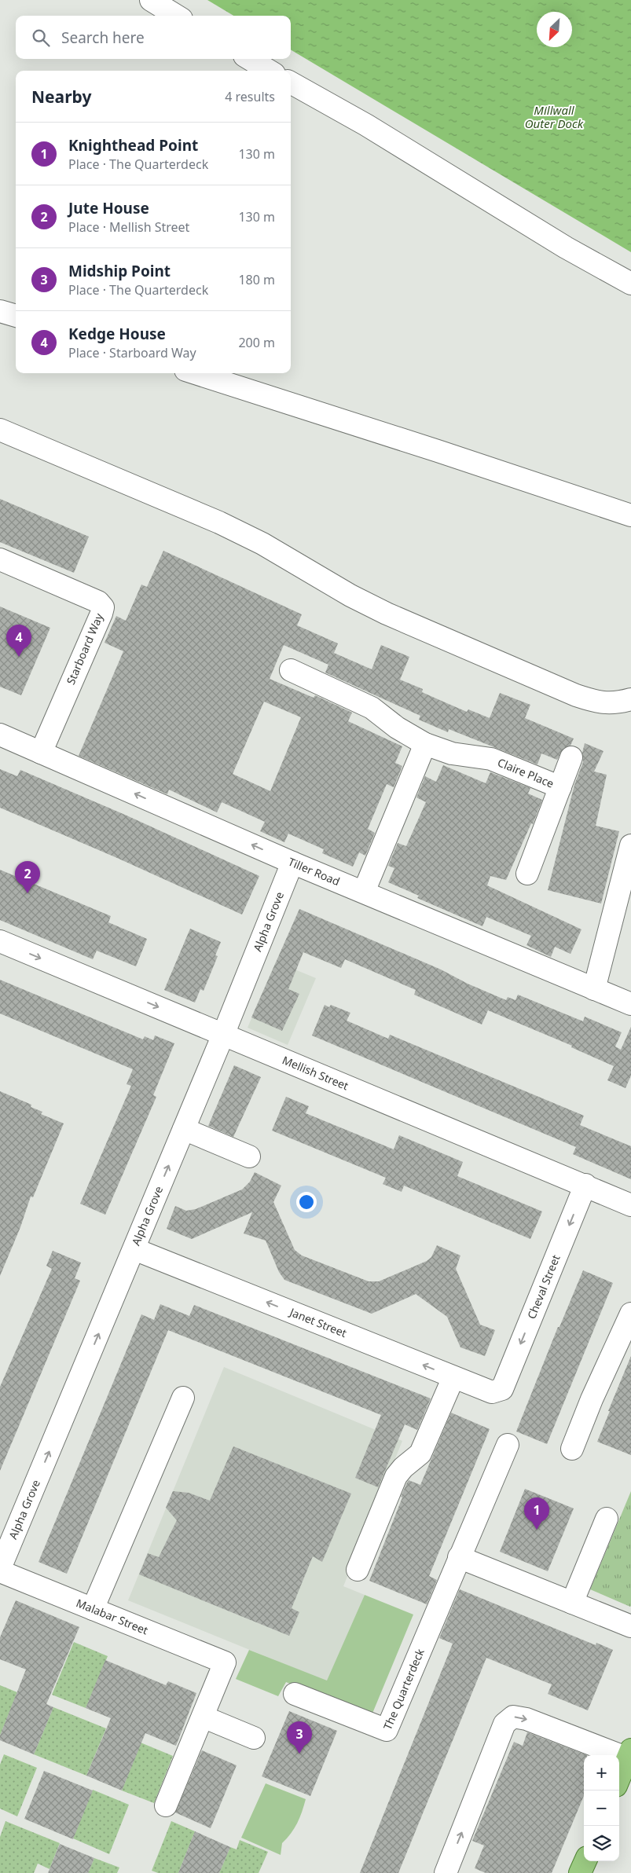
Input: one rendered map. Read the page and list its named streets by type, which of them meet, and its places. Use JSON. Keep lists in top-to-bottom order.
{
  "streets": {
    "street": [
      "Starboard Way",
      "Claire Place",
      "Tiller Road",
      "Alpha Grove",
      "Mellish Street",
      "Cheval Street",
      "Janet Street",
      "Malabar Street",
      "The Quarterdeck"
    ]
  },
  "crossings": [
    ["Starboard Way", "Tiller Road"],
    ["Tiller Road", "Alpha Grove"],
    ["Alpha Grove", "Mellish Street"],
    ["Alpha Grove", "Janet Street"],
    ["Mellish Street", "Cheval Street"],
    ["Cheval Street", "Janet Street"]
  ],
  "one_way": ["Tiller Road", "Mellish Street", "Janet Street"],
  "water": ["Millwall Outer Dock"],
  "north": "bottom left",
  "page": {
    "search": "Search here",
    "heading": ["Nearby", "4 results"],
    "list": [
      {
        "mark": "1",
        "name": "Knighthead Point",
        "note": "Place · The Quarterdeck",
        "value": "130 m"
      },
      {
        "mark": "2",
        "name": "Jute House",
        "note": "Place · Mellish Street",
        "value": "130 m"
      },
      {
        "mark": "3",
        "name": "Midship Point",
        "note": "Place · The Quarterdeck",
        "value": "180 m"
      },
      {
        "mark": "4",
        "name": "Kedge House",
        "note": "Place · Starboard Way",
        "value": "200 m"
      }
    ],
    "pins": [
      "4",
      "2",
      "1",
      "3"
    ],
    "map_buttons": ["+", "−"]
  }
}
